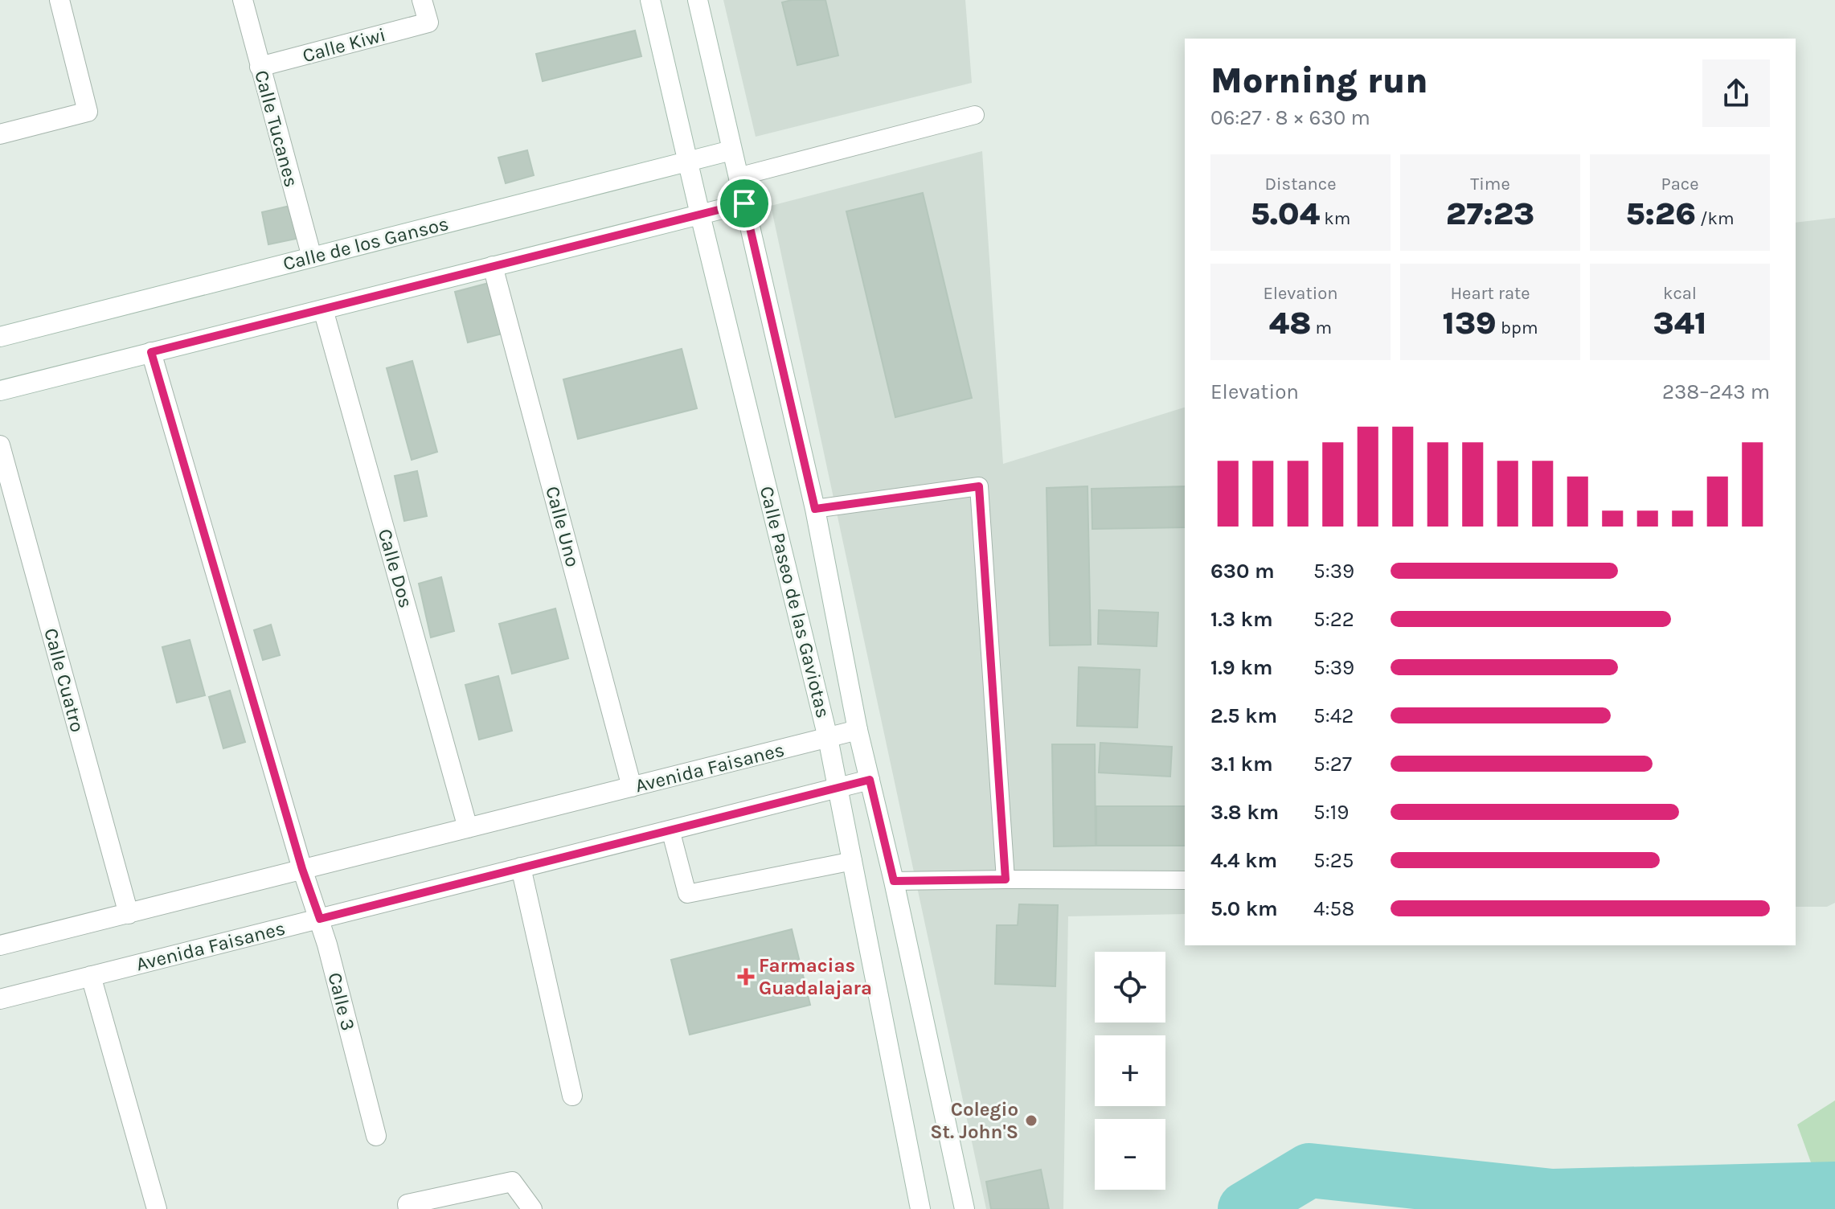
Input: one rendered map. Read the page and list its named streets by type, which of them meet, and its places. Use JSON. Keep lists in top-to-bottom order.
{
  "streets": {
    "street": [
      "Calle Kiwi",
      "Calle Tucanes",
      "Calle de los Gansos",
      "Calle Uno",
      "Calle Dos",
      "Calle Paseo de las Gaviotas",
      "Calle Cuatro",
      "Avenida Faisanes",
      "Calle 3"
    ]
  },
  "crossings": [
    ["Calle Kiwi", "Calle Tucanes"],
    ["Calle Tucanes", "Calle de los Gansos"],
    ["Calle de los Gansos", "Calle Paseo de las Gaviotas"],
    ["Calle Uno", "Avenida Faisanes"],
    ["Calle Dos", "Avenida Faisanes"],
    ["Calle Paseo de las Gaviotas", "Avenida Faisanes"],
    ["Calle Cuatro", "Avenida Faisanes"],
    ["Avenida Faisanes", "Calle 3"]
  ],
  "places": {
    "health": ["Farmacias Guadalajara"],
    "other": ["Colegio St. John'S"]
  },
  "page": {
    "heading": ["Morning run", "06:27 · 8 × 630 m"],
    "stats": [
      ["Distance", "5.04 km"],
      ["Time", "27:23"],
      ["Pace", "5:26 /km"],
      ["Elevation", "48 m"],
      ["Heart rate", "139 bpm"],
      ["kcal", "341"]
    ],
    "chart": ["Elevation", "238–243 m"],
    "list": [
      {
        "name": "630 m",
        "note": "5:39"
      },
      {
        "name": "1.3 km",
        "note": "5:22"
      },
      {
        "name": "1.9 km",
        "note": "5:39"
      },
      {
        "name": "2.5 km",
        "note": "5:42"
      },
      {
        "name": "3.1 km",
        "note": "5:27"
      },
      {
        "name": "3.8 km",
        "note": "5:19"
      },
      {
        "name": "4.4 km",
        "note": "5:25"
      },
      {
        "name": "5.0 km",
        "note": "4:58"
      }
    ],
    "map_buttons": ["+", "−"]
  }
}
